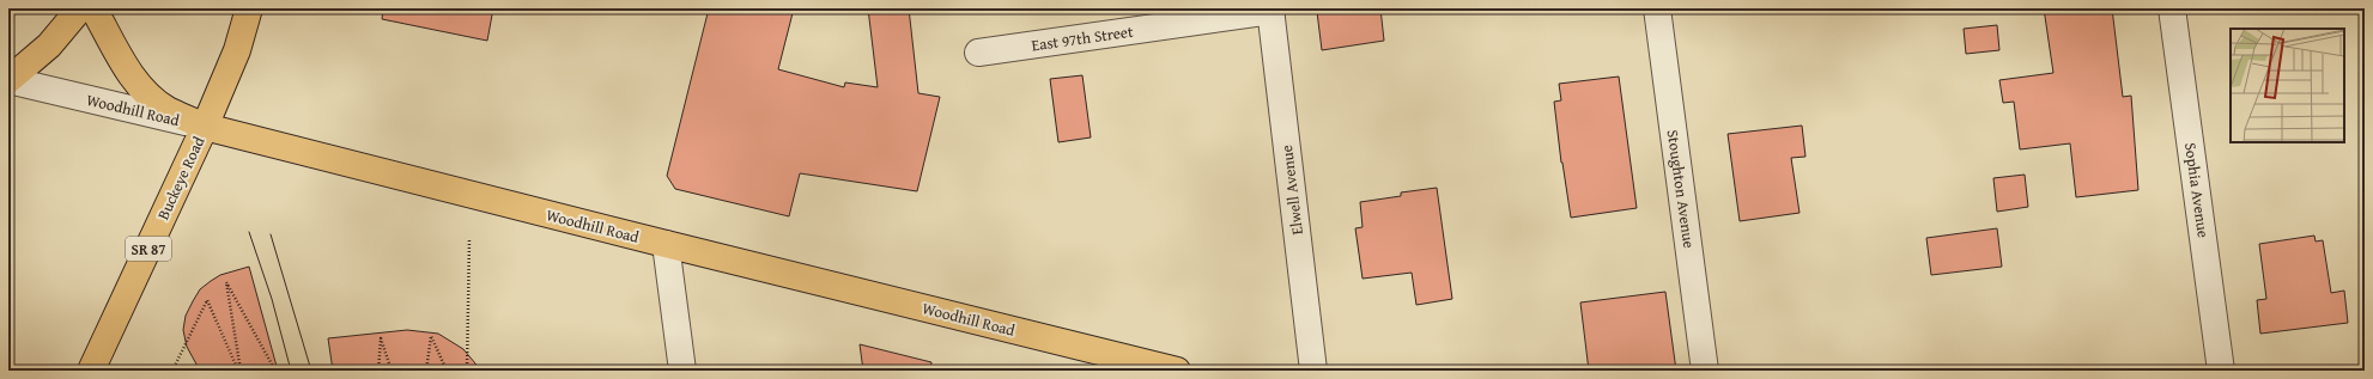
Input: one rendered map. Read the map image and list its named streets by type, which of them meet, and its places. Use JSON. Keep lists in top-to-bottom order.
{
  "streets": {
    "main road": ["Woodhill Road", "Buckeye Road", "SR 87"],
    "street": [
      "East 97th Street",
      "Stoughton Avenue",
      "Elwell Avenue",
      "Sophia Avenue"
    ]
  },
  "crossings": [
    ["East 97th Street", "Elwell Avenue"],
    ["Woodhill Road", "Buckeye Road"]
  ]
}
